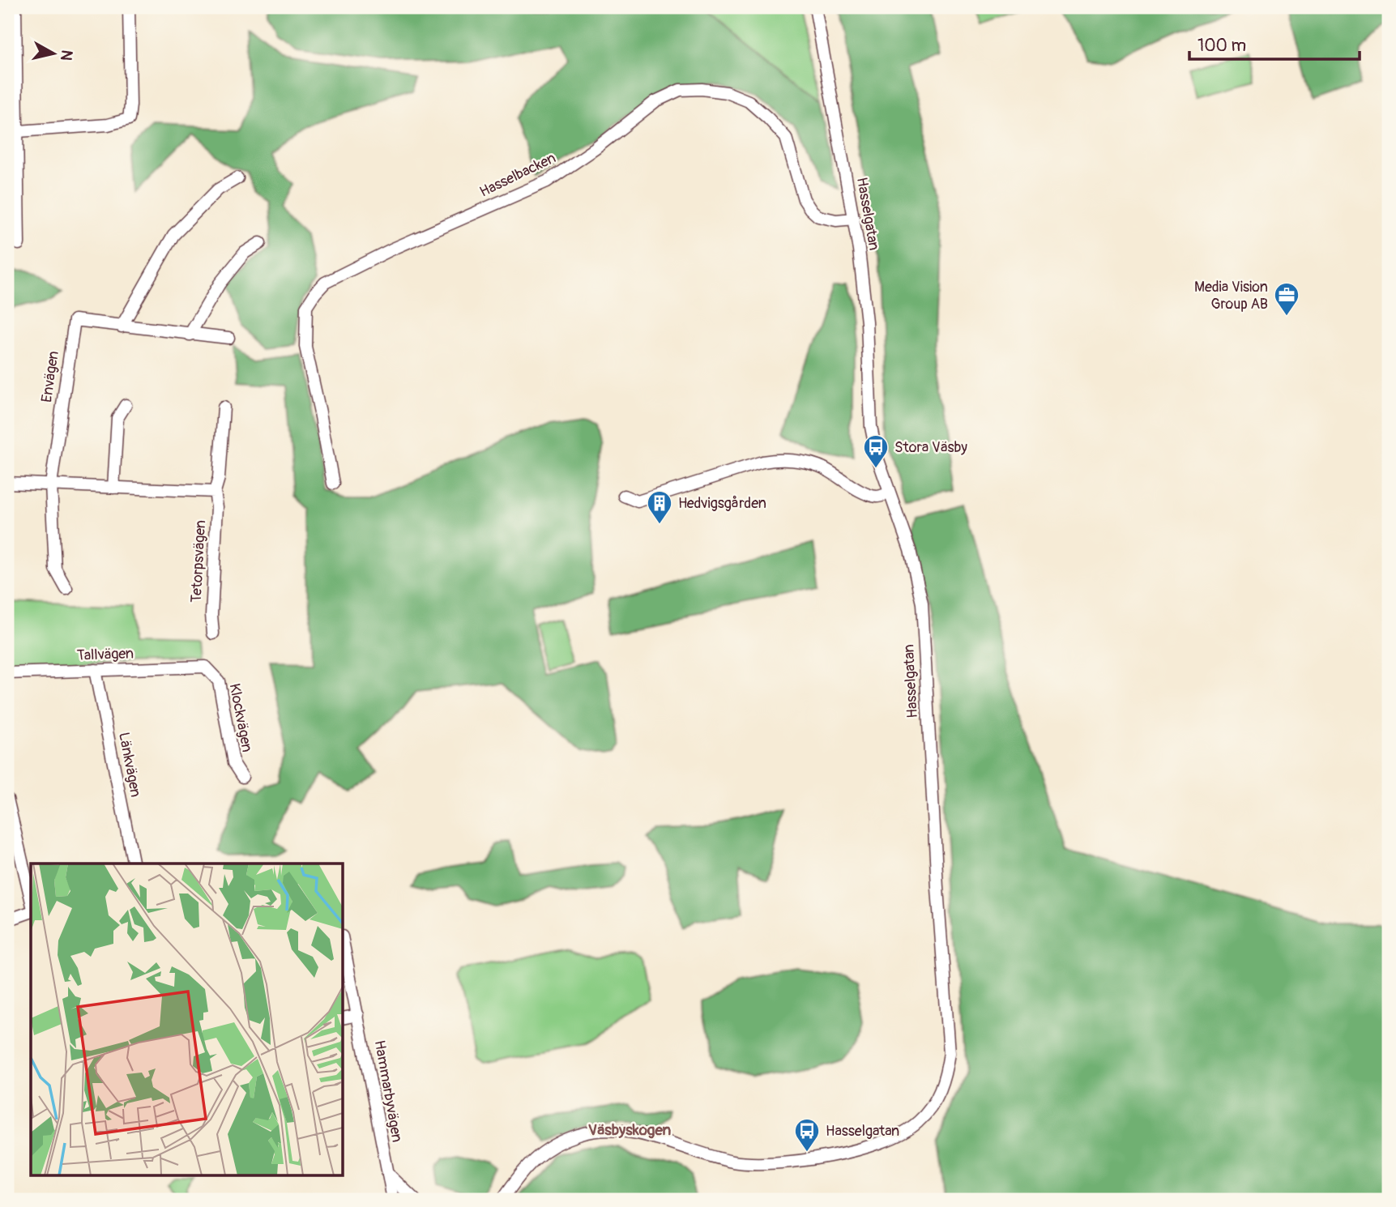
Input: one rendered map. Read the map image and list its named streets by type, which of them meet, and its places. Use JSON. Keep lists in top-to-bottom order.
{
  "streets": {
    "street": [
      "Hasselbacken",
      "Hasselgatan",
      "Envägen",
      "Tetorpsvägen",
      "Tallvägen",
      "Klockvägen",
      "Länkvägen",
      "Hammarbyvägen"
    ]
  },
  "crossings": [
    ["Hasselbacken", "Hasselgatan"],
    ["Tallvägen", "Klockvägen"],
    ["Tallvägen", "Länkvägen"]
  ],
  "districts": ["Väsbyskogen"],
  "places": {
    "office": ["Media Vision Group AB"],
    "bus stop": ["Stora Väsby", "Hasselgatan"],
    "building": ["Hedvigsgården"]
  },
  "scale_bar": "100 m",
  "north": "right"
}
